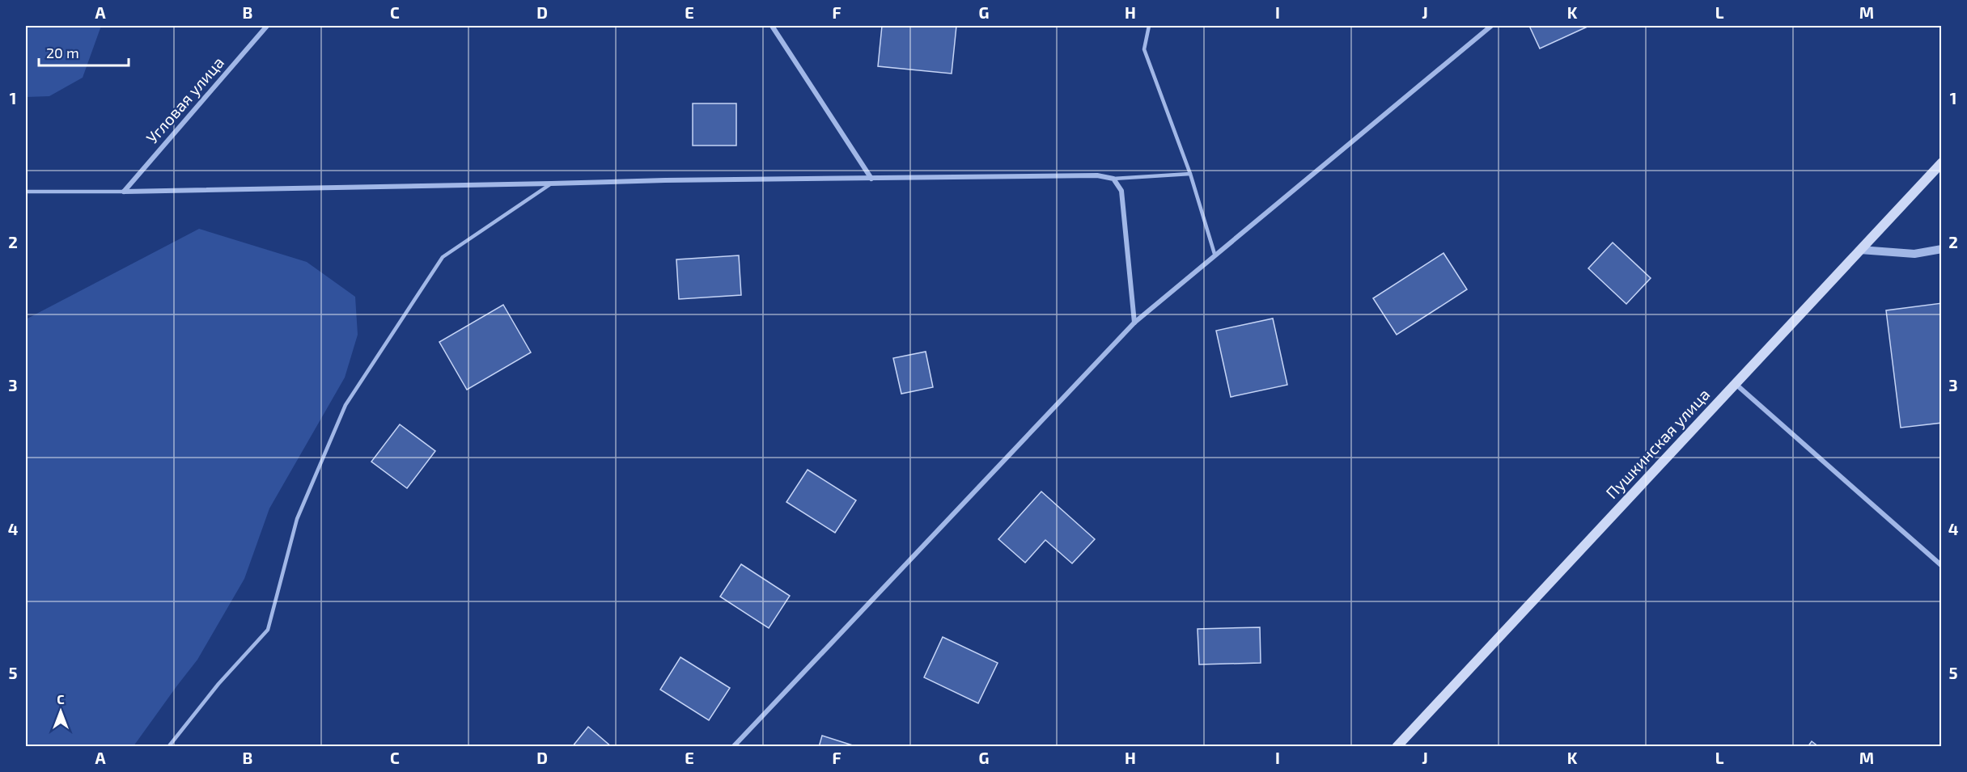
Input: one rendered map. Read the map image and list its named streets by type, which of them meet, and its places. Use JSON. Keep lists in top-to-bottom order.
{
  "streets": {
    "main road": ["Пушкинская улица"],
    "street": ["Угловая улица"]
  },
  "scale_bar": "20 m",
  "north": "top",
  "grid": {
    "columns": [
      "A",
      "B",
      "C",
      "D",
      "E",
      "F",
      "G",
      "H",
      "I",
      "J",
      "K",
      "L",
      "M"
    ],
    "rows": [
      "1",
      "2",
      "3",
      "4",
      "5"
    ]
  }
}
